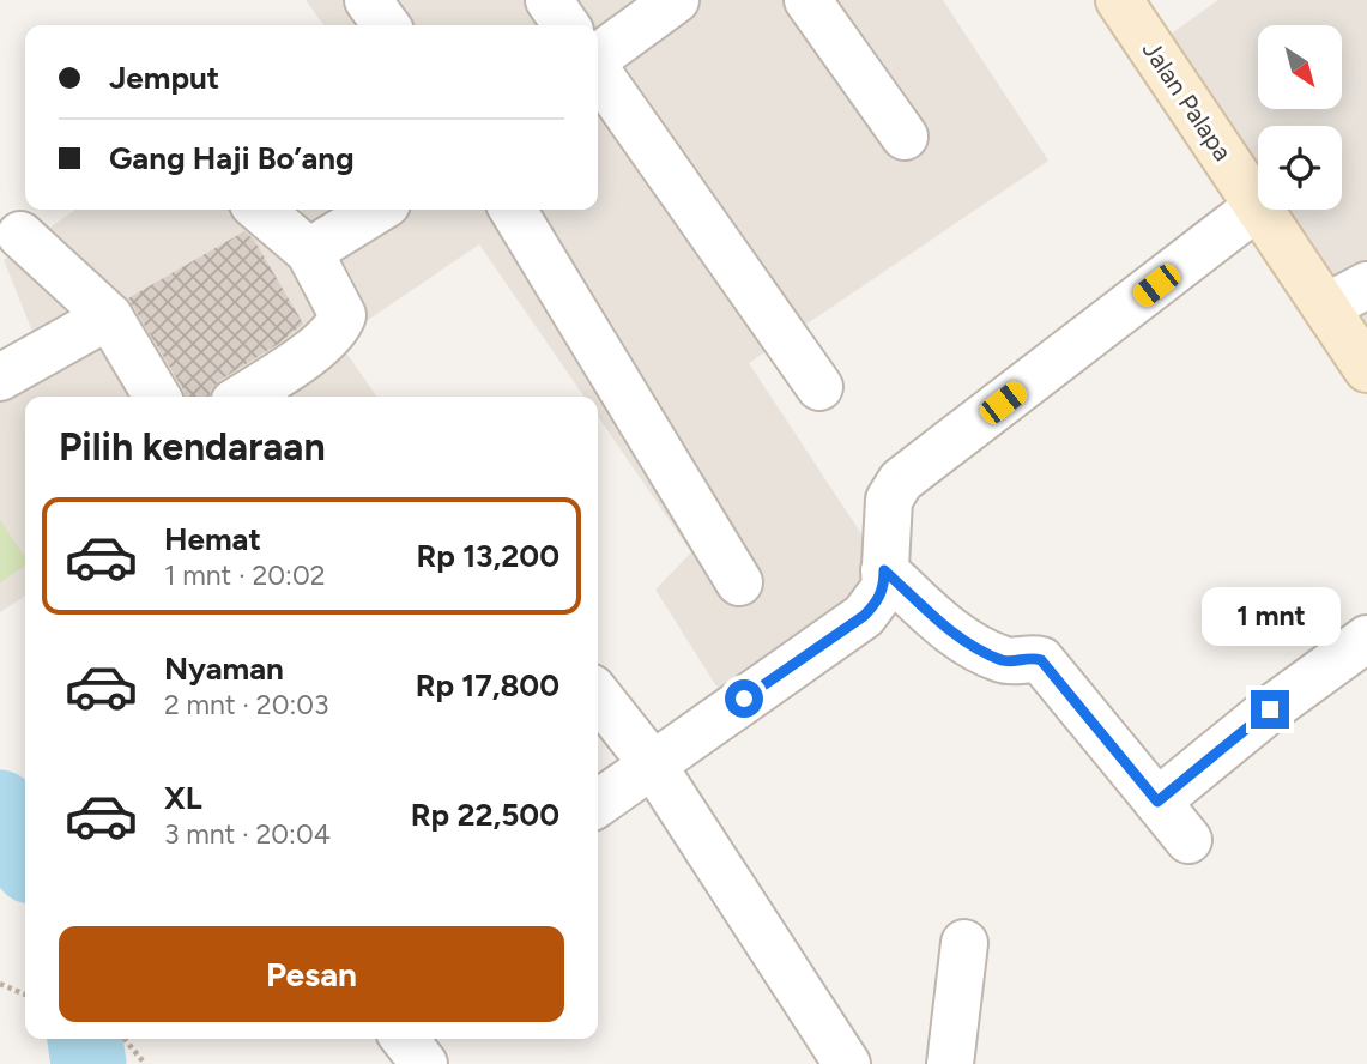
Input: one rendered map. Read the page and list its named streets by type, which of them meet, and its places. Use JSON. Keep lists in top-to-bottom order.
{
  "streets": {
    "street": ["Jalan Palapa"]
  },
  "north": "bottom right",
  "page": {
    "banner": ["Jemput", "Gang Haji Bo’ang"],
    "heading": "Pilih kendaraan",
    "list": [
      {
        "name": "Hemat",
        "note": "1 mnt · 20:02",
        "value": "Rp 13,200"
      },
      {
        "name": "Nyaman",
        "note": "2 mnt · 20:03",
        "value": "Rp 17,800"
      },
      {
        "name": "XL",
        "note": "3 mnt · 20:04",
        "value": "Rp 22,500"
      }
    ],
    "bubble": "1 mnt",
    "buttons": "Pesan"
  }
}
